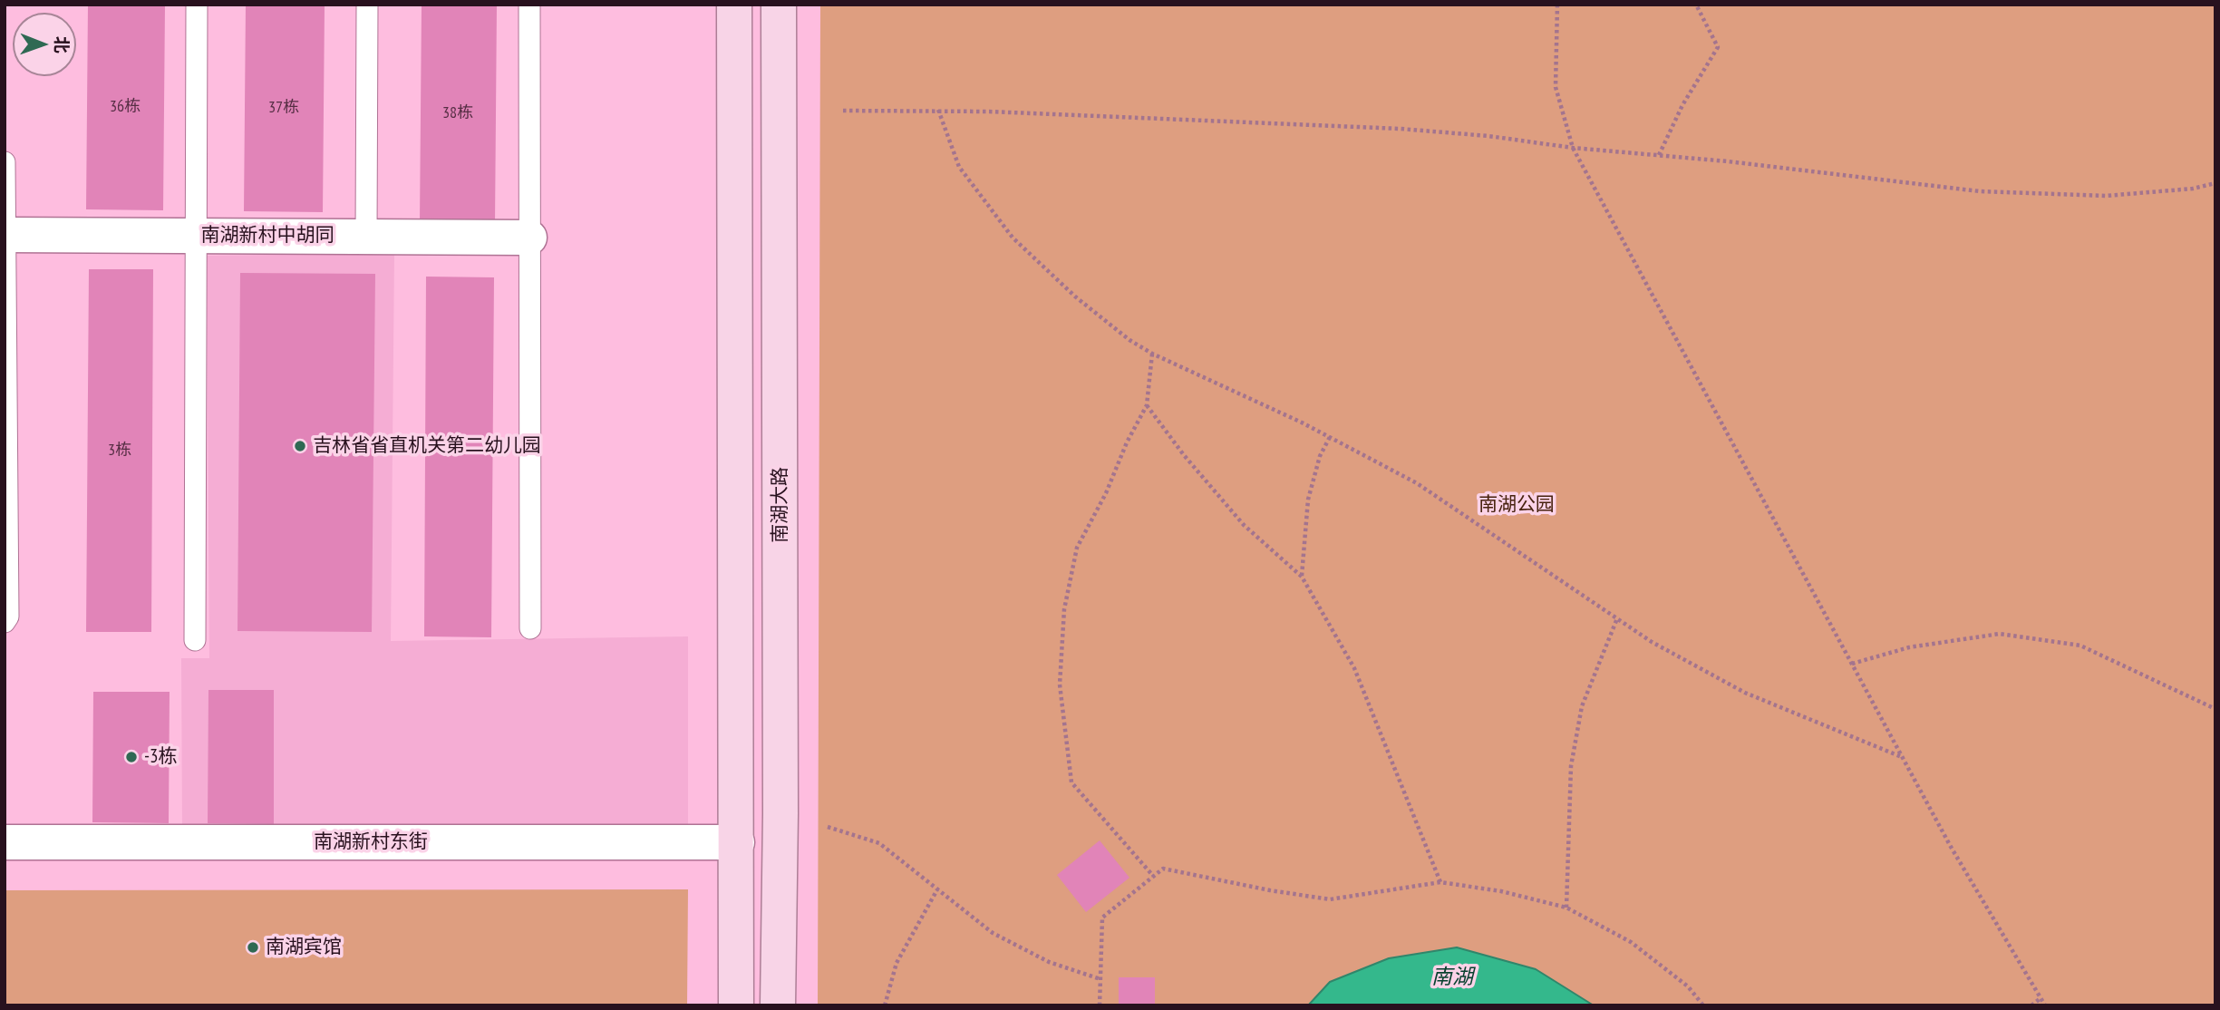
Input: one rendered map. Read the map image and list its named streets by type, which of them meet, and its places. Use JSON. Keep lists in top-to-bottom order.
{
  "streets": {
    "main road": ["南湖大路"],
    "street": ["南湖新村中胡同", "南湖新村东街"]
  },
  "water": ["南湖"],
  "parks": ["南湖公园"],
  "places": ["吉林省省直机关第二幼儿园", "-3栋", "南湖宾馆"],
  "house_numbers": [
    "36栋",
    "37栋",
    "38栋",
    "3栋"
  ],
  "north": "right"
}
